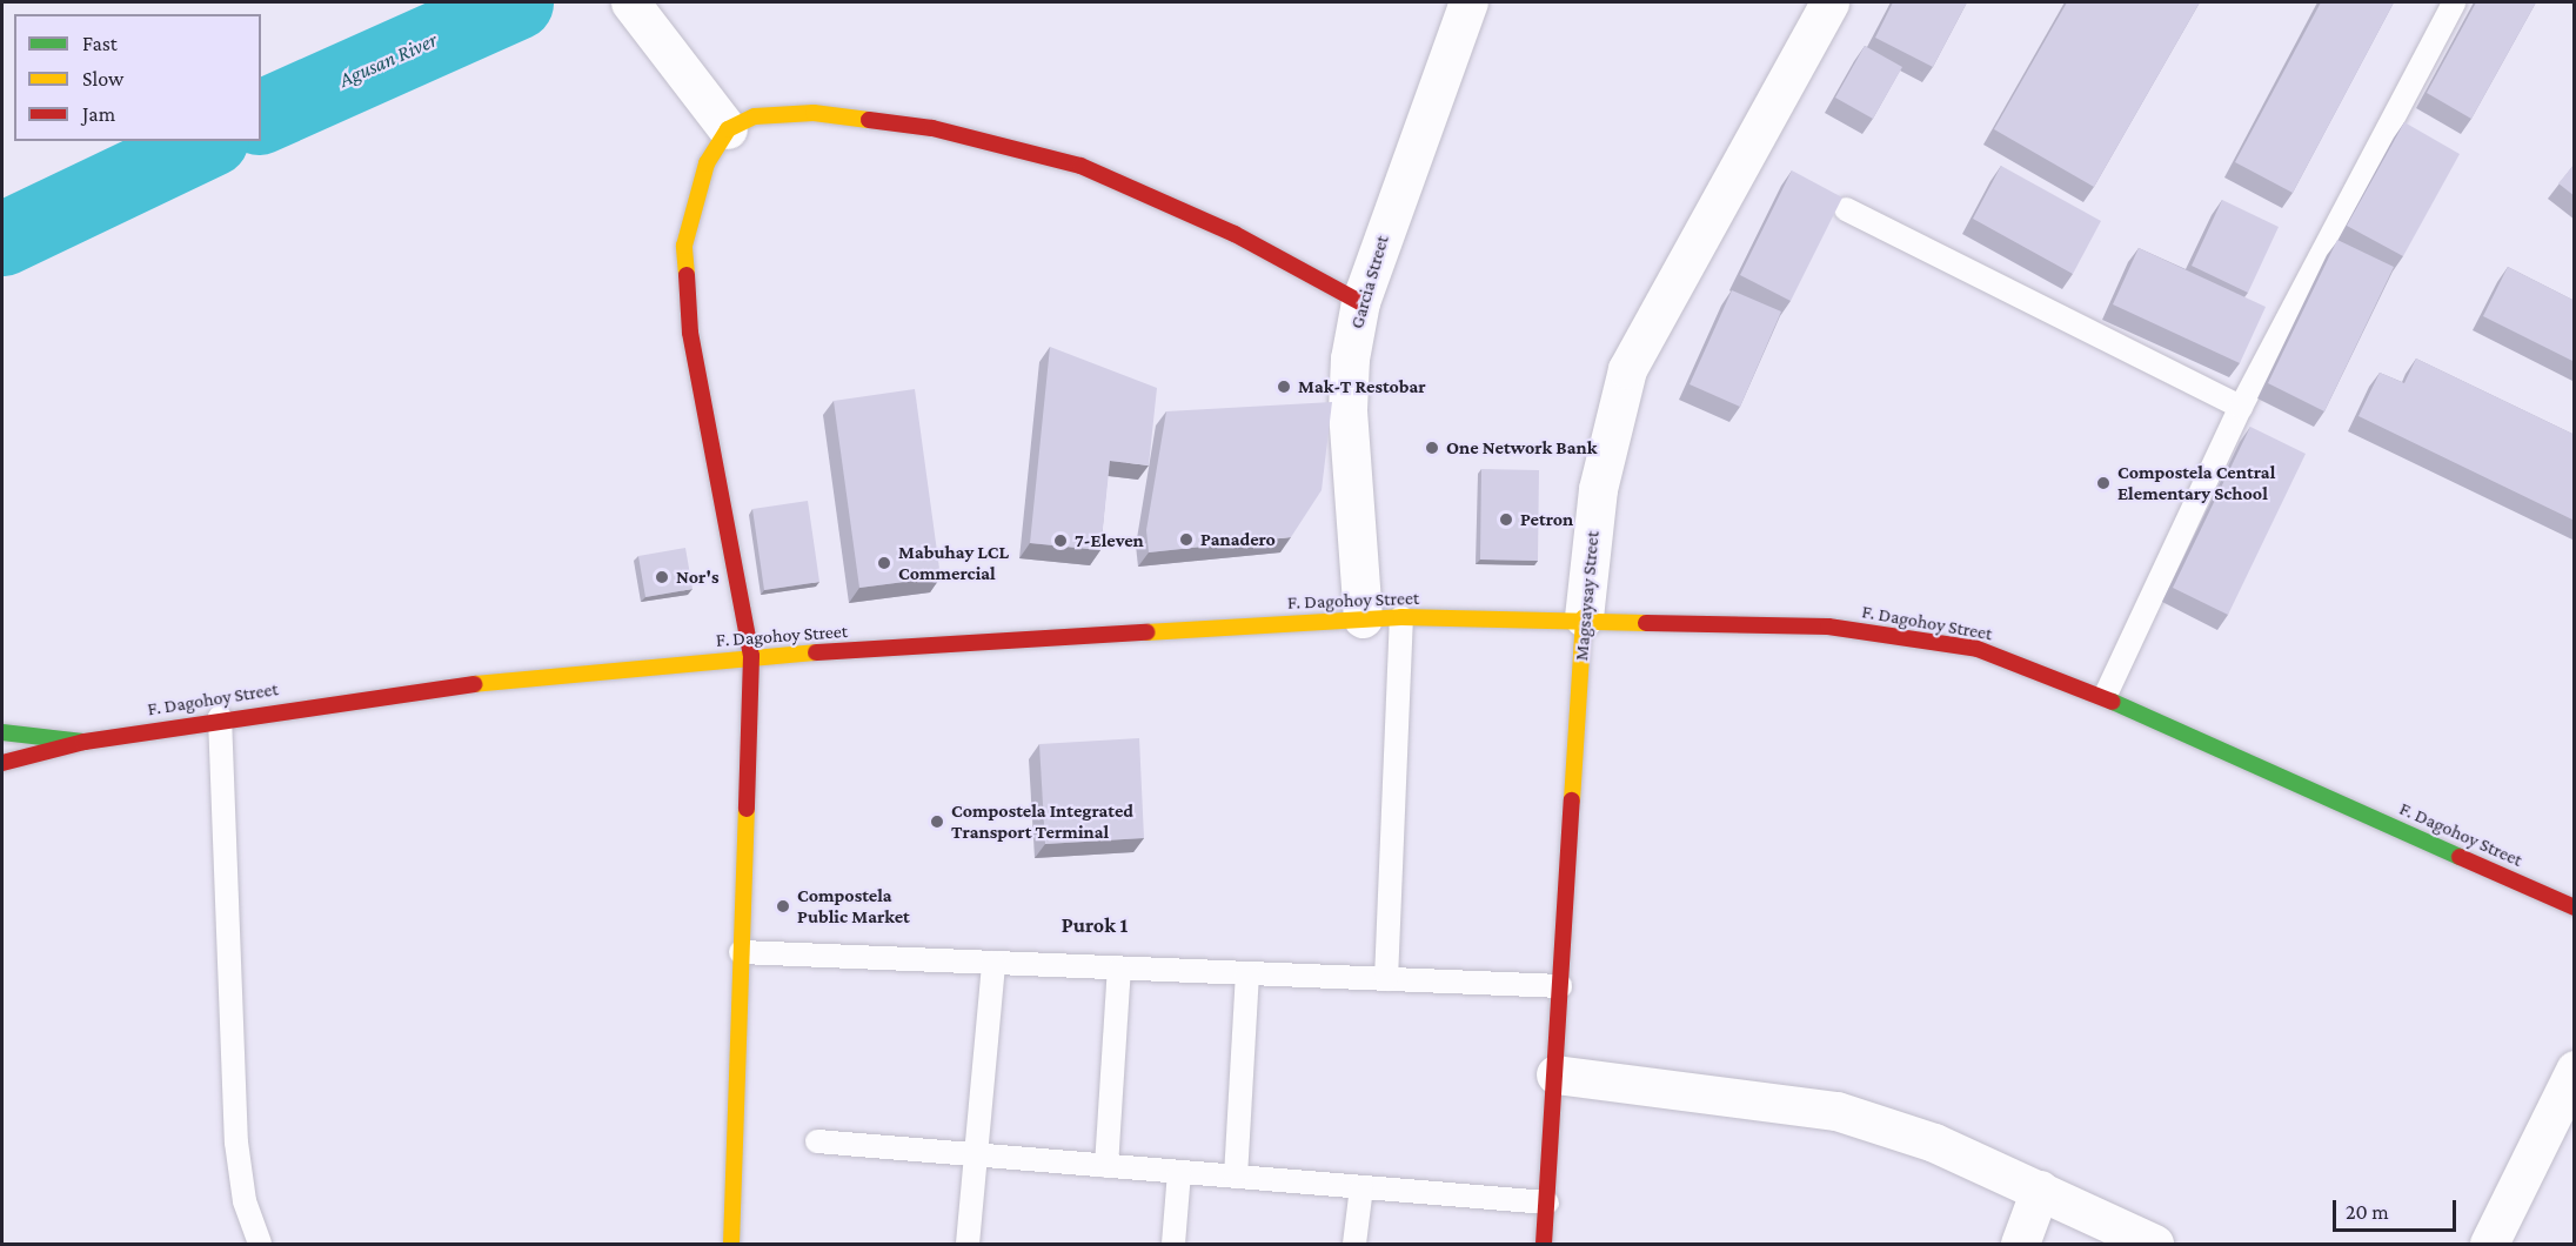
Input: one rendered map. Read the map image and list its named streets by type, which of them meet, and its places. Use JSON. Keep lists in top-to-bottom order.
{
  "streets": {
    "main road": ["Magsaysay Street", "F. Dagohoy Street"],
    "street": ["Garcia Street"]
  },
  "crossings": [
    ["Garcia Street", "F. Dagohoy Street"],
    ["Magsaysay Street", "F. Dagohoy Street"]
  ],
  "districts": ["Purok 1"],
  "water": ["Agusan River"],
  "places": [
    "Mak-T Restobar",
    "One Network Bank",
    "Compostela Central Elementary School",
    "Petron",
    "Panadero",
    "7-Eleven",
    "Mabuhay LCL Commercial",
    "Nor's",
    "Compostela Integrated Transport Terminal",
    "Compostela Public Market"
  ],
  "legend": ["Fast", "Slow", "Jam"],
  "scale_bar": "20 m"
}
